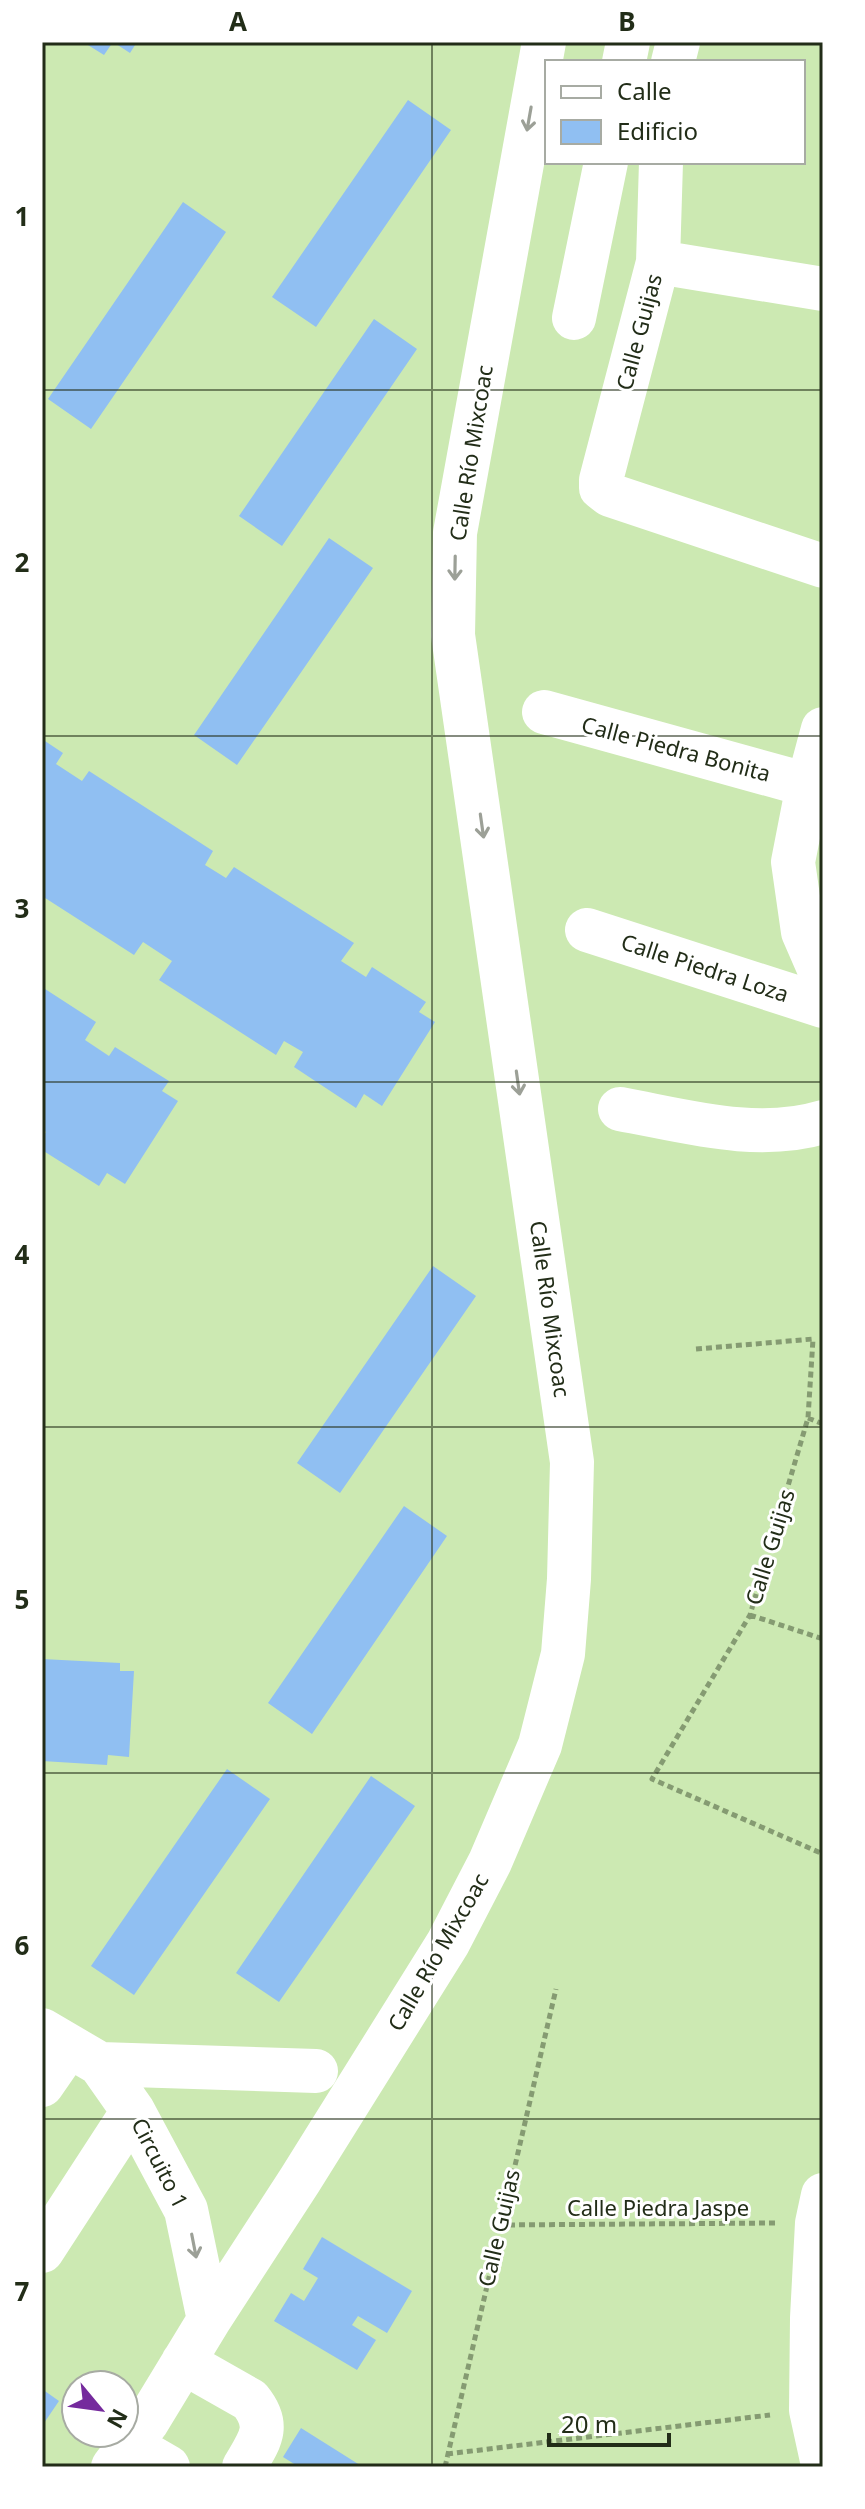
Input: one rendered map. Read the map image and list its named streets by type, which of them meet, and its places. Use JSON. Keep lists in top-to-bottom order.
{
  "streets": {
    "street": [
      "Calle Guijas",
      "Calle Río Mixcoac",
      "Calle Piedra Bonita",
      "Calle Piedra Loza",
      "Circuito 1"
    ],
    "path": ["Calle Piedra Jaspe"]
  },
  "crossings": [
    ["Calle Guijas", "Calle Piedra Jaspe"],
    ["Calle Río Mixcoac", "Circuito 1"]
  ],
  "one_way": ["Calle Río Mixcoac", "Circuito 1"],
  "legend": ["Calle", "Edificio"],
  "scale_bar": "20 m",
  "north": "bottom right",
  "grid": {
    "columns": ["A", "B"],
    "rows": [
      "1",
      "2",
      "3",
      "4",
      "5",
      "6",
      "7"
    ]
  }
}
